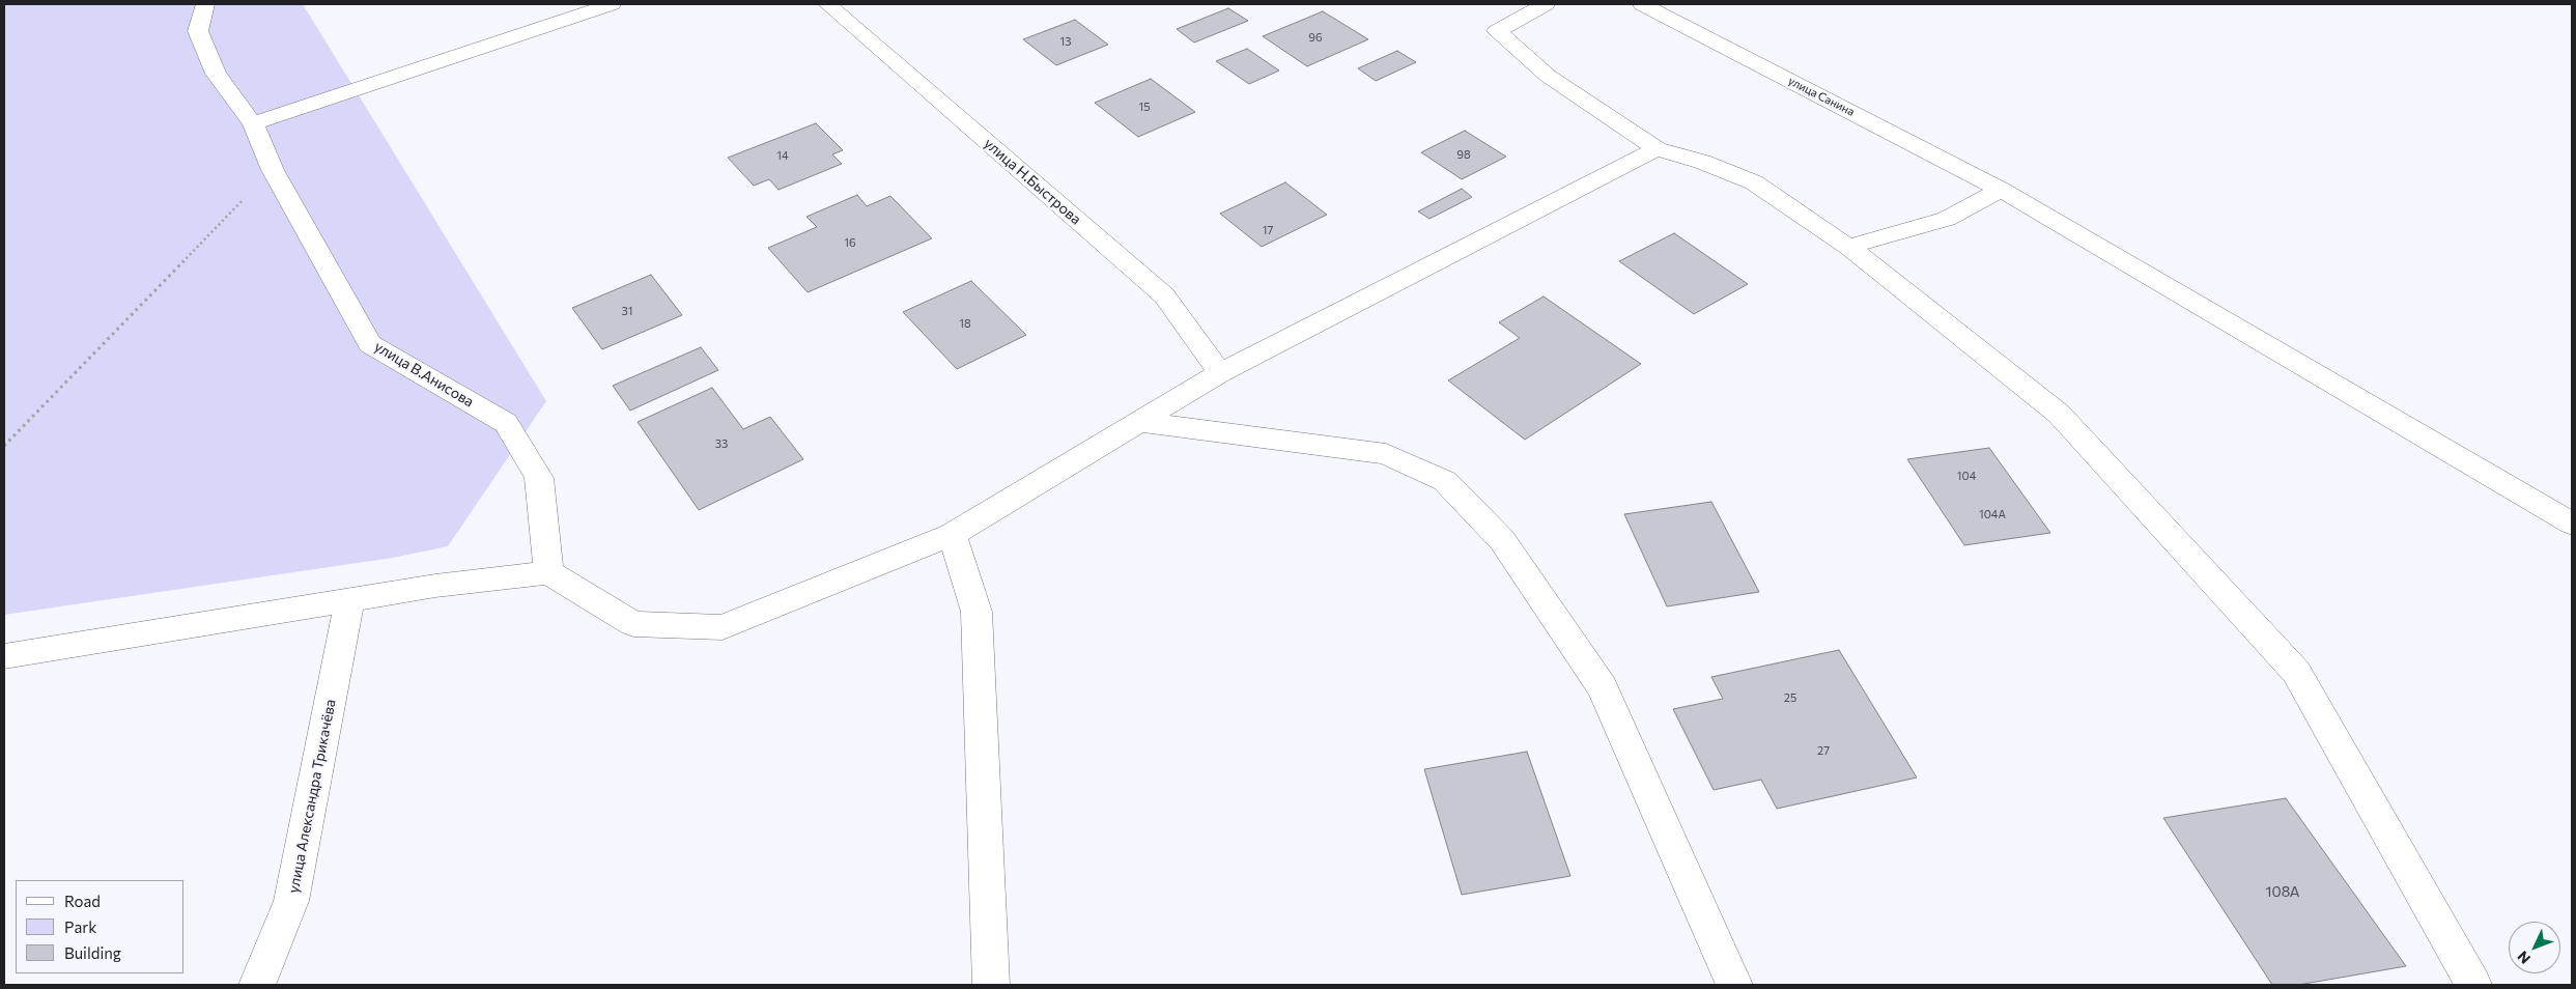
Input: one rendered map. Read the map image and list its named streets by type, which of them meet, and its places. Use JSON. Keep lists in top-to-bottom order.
{
  "streets": {
    "street": [
      "улица Санина",
      "улица Н.Быстрова",
      "улица В.Анисова",
      "улица Александра Трикачёва"
    ]
  },
  "house_numbers": [
    "96",
    "13",
    "15",
    "98",
    "14",
    "17",
    "16",
    "31",
    "18",
    "33",
    "104",
    "104А",
    "25",
    "27",
    "108А"
  ],
  "legend": ["Road", "Park", "Building"],
  "north": "bottom left"
}
